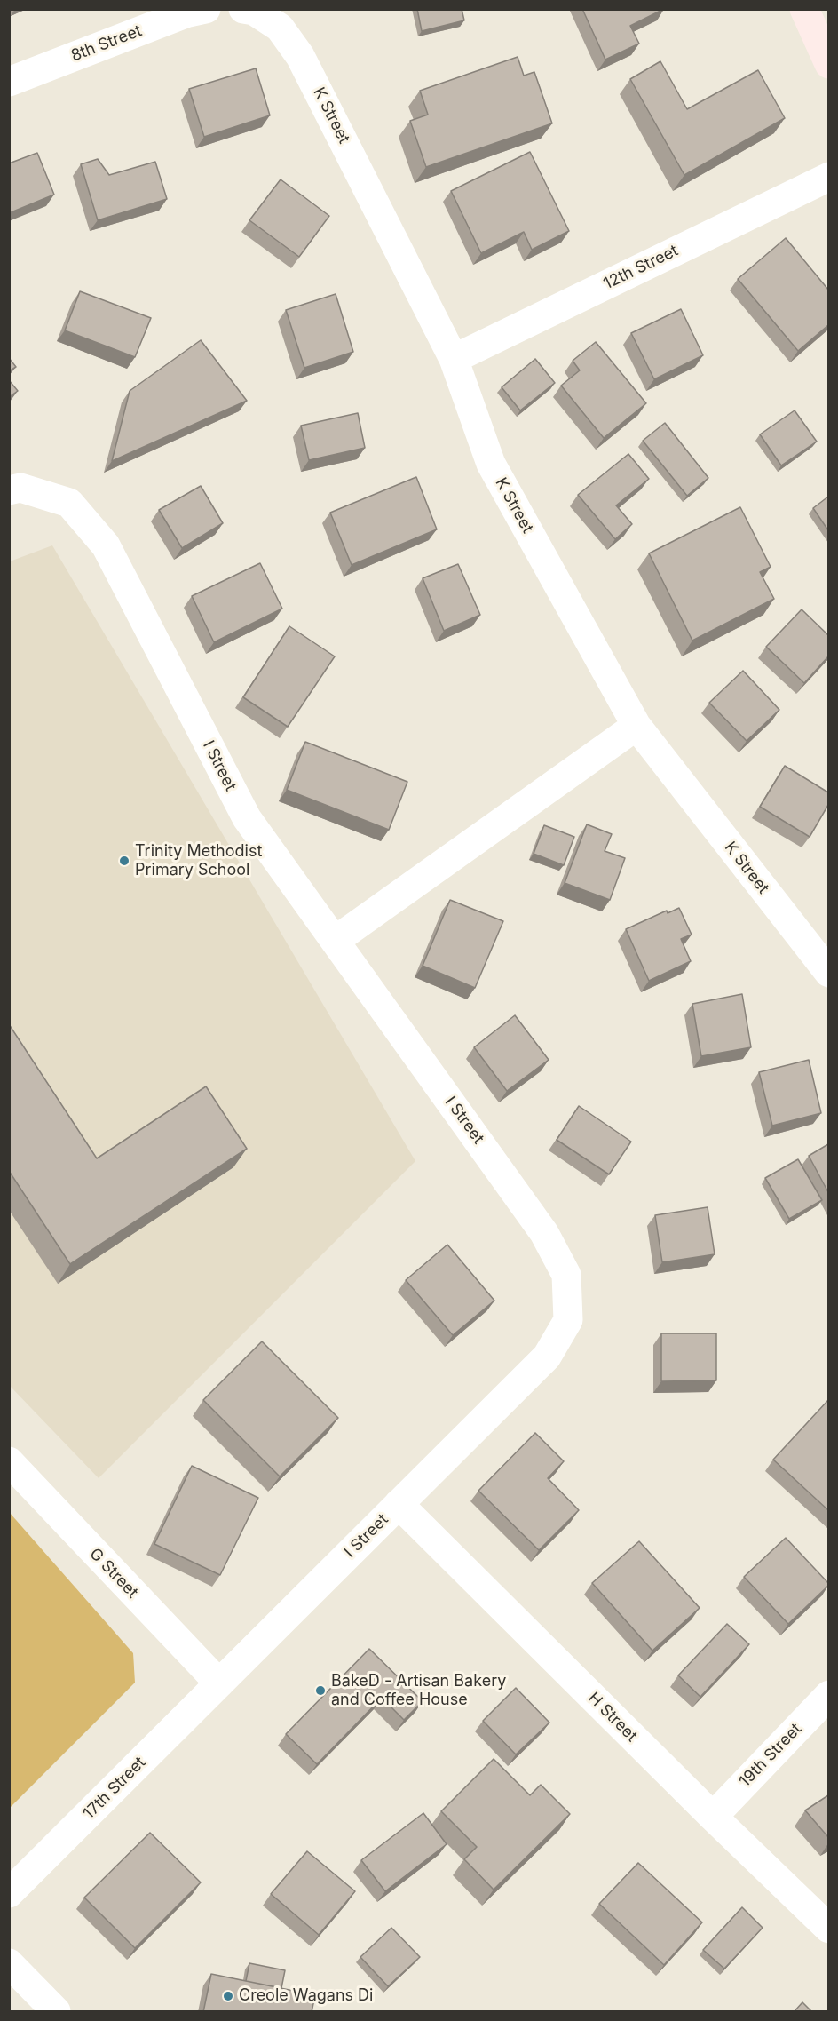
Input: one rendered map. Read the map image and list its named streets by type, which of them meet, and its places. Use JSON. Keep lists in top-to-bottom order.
{
  "streets": {
    "street": [
      "8th Street",
      "K Street",
      "12th Street",
      "I Street",
      "G Street",
      "H Street",
      "19th Street",
      "17th Street"
    ]
  },
  "crossings": [
    ["K Street", "12th Street"],
    ["I Street", "G Street"],
    ["I Street", "H Street"],
    ["I Street", "17th Street"],
    ["G Street", "17th Street"],
    ["H Street", "19th Street"]
  ],
  "places": ["Trinity Methodist Primary School", "BakeD - Artisan Bakery and Coffee House", "Creole Wagans Di"]
}
